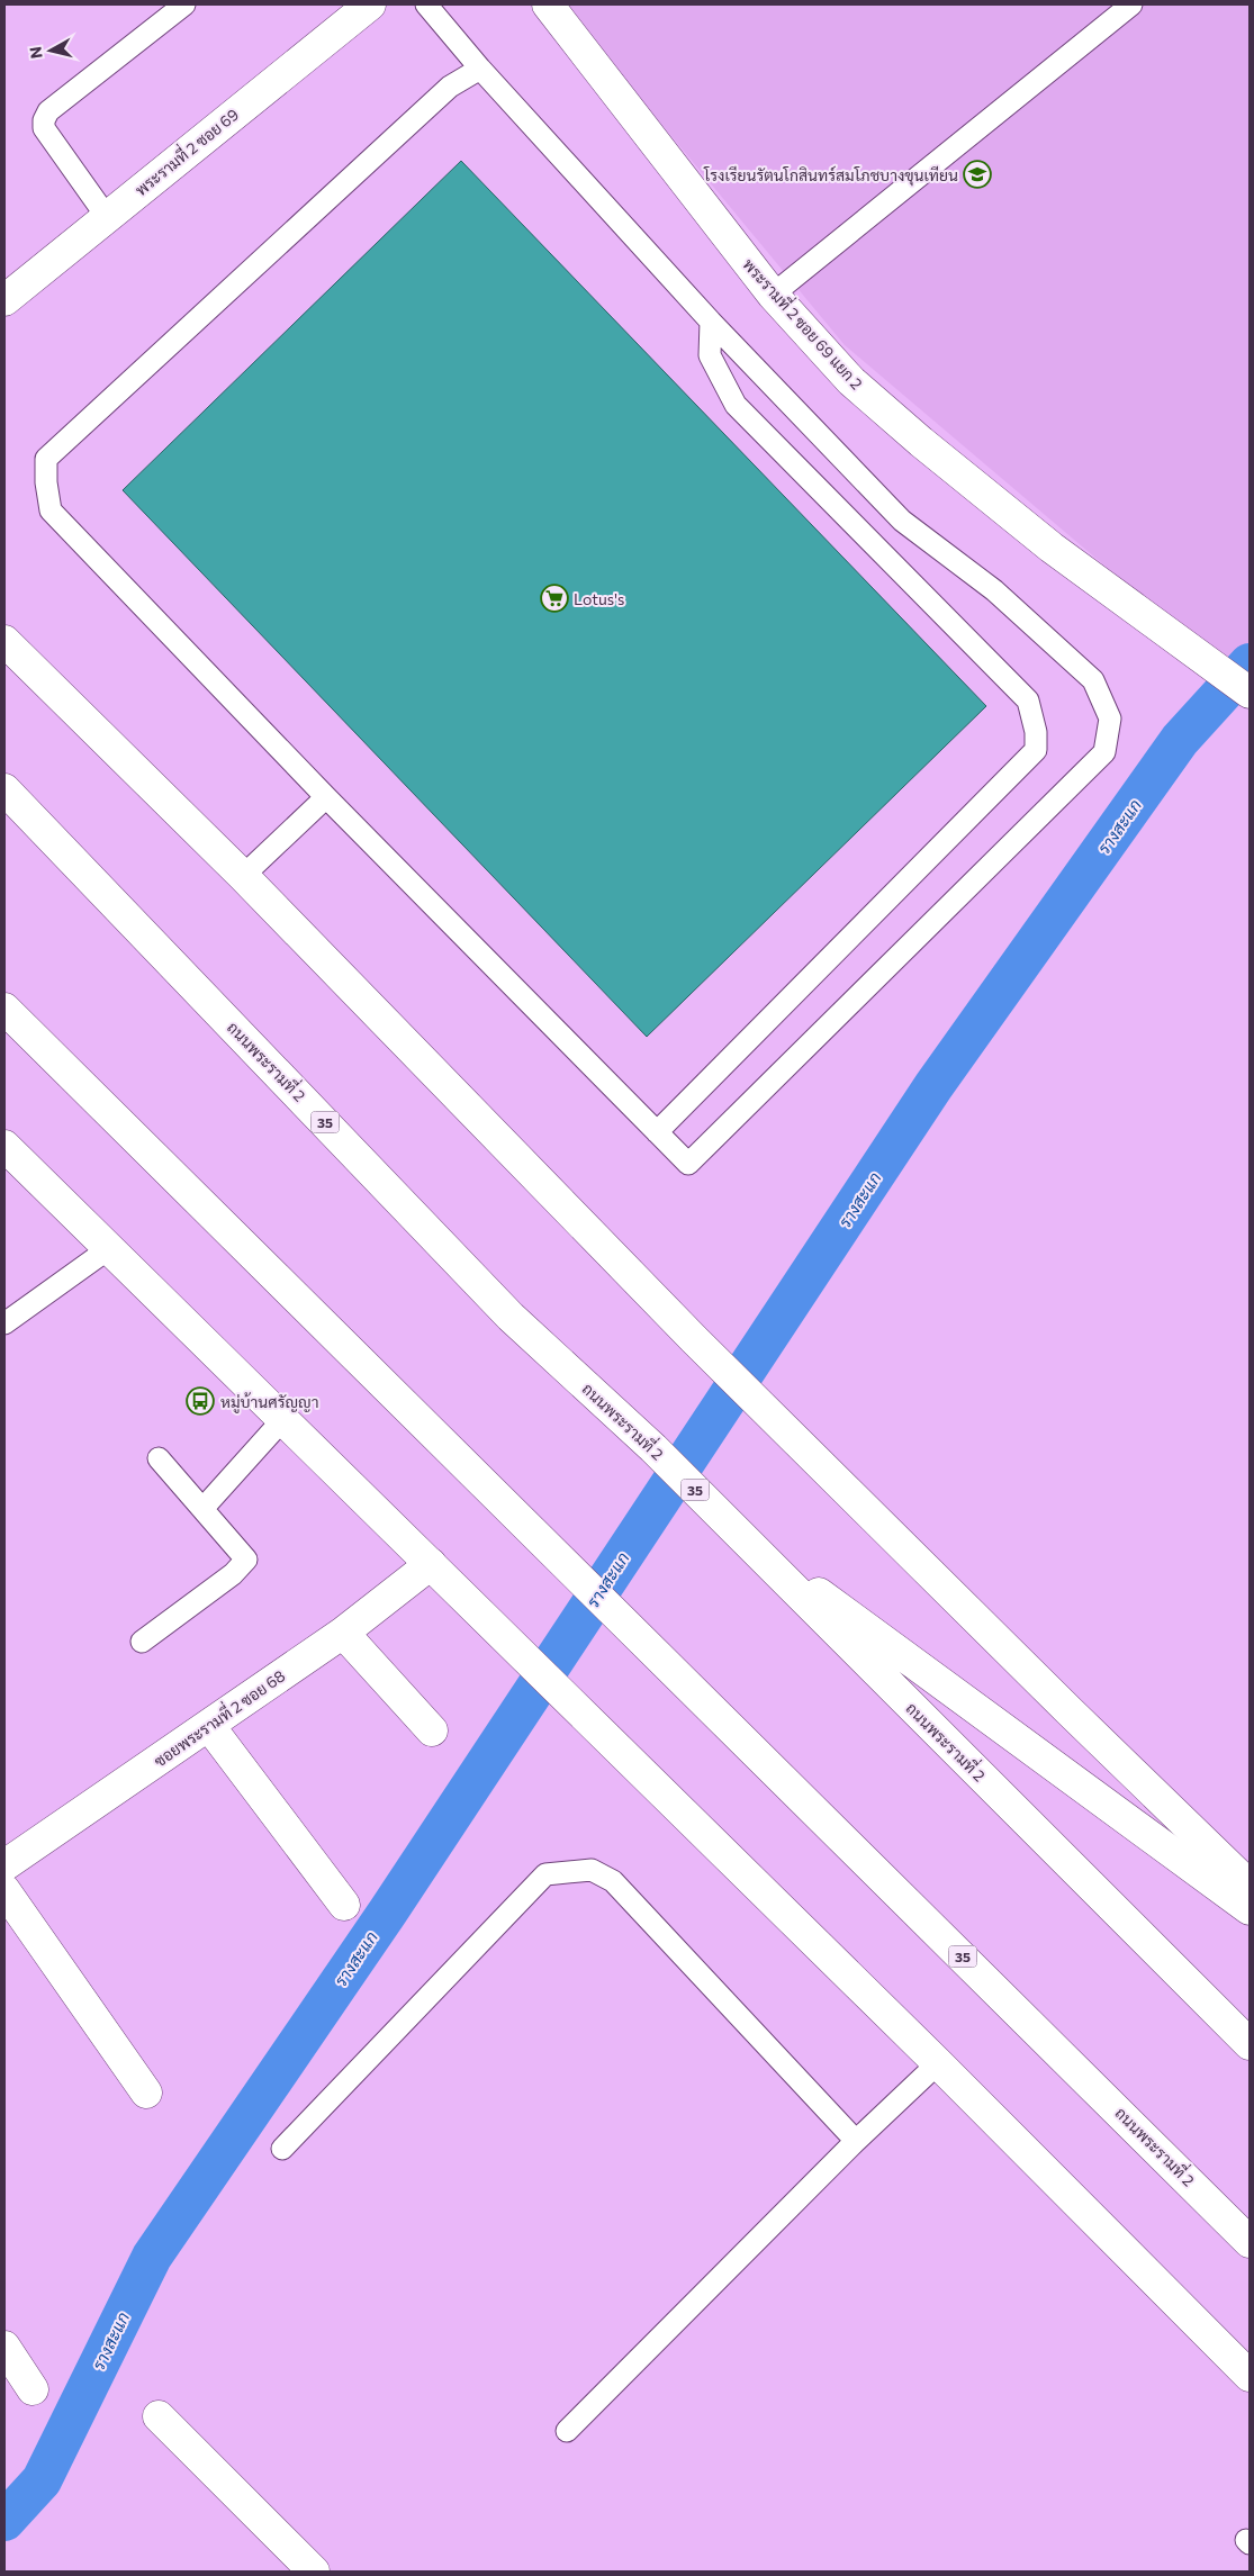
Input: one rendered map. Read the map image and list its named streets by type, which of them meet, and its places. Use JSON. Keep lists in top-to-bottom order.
{
  "streets": {
    "main road": [
      "พระรามที่ 2 ซอย 69",
      "พระรามที่ 2 ซอย 69 แยก 2",
      "ถนนพระรามที่ 2",
      "35",
      "ซอยพระรามที่ 2 ซอย 68"
    ]
  },
  "water": ["รางสะแก"],
  "places": {
    "school or university": ["โรงเรียนรัตนโกสินทร์สมโภชบางขุนเทียน"],
    "supermarket": ["Lotus's"],
    "bus stop": ["หมู่บ้านศรัญญา"]
  },
  "north": "left"
}
